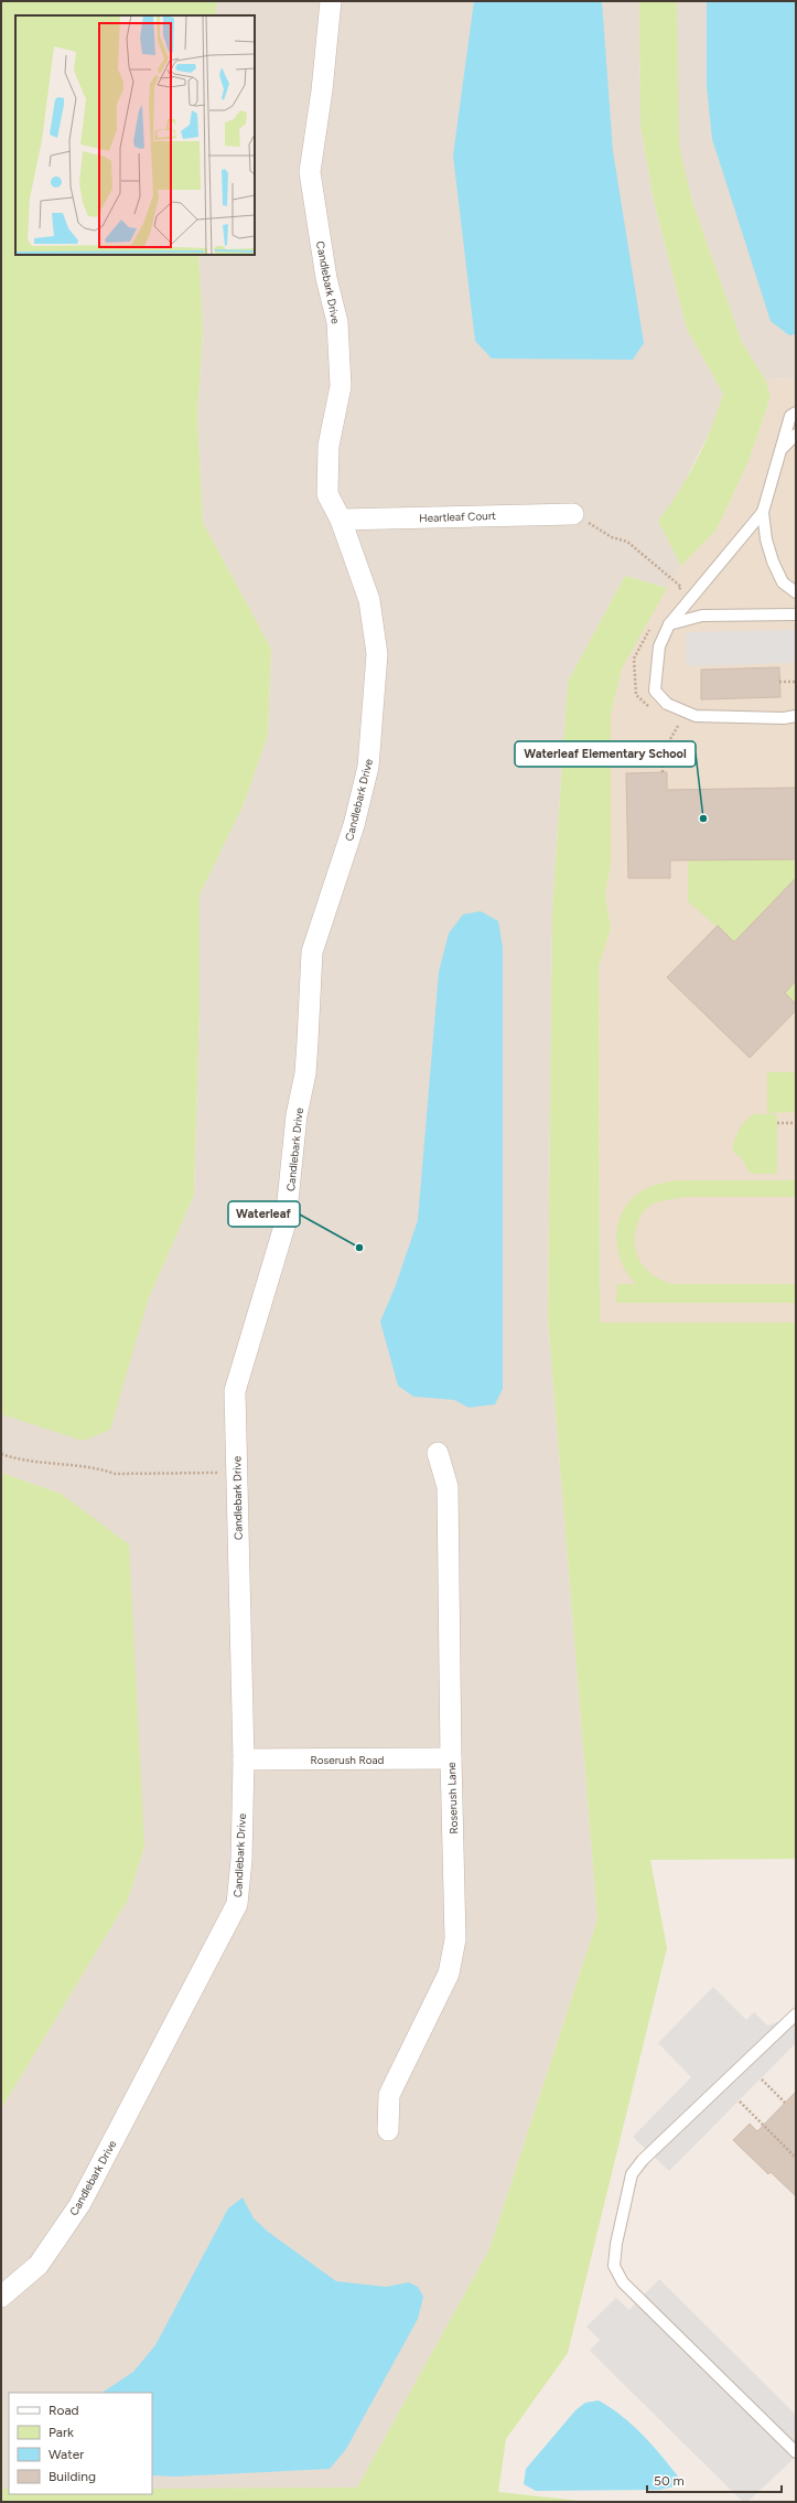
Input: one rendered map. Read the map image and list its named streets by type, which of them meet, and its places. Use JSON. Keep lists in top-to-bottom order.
{
  "streets": {
    "street": [
      "Candlebark Drive",
      "Heartleaf Court",
      "Roserush Road",
      "Roserush Lane"
    ]
  },
  "crossings": [
    ["Candlebark Drive", "Heartleaf Court"],
    ["Candlebark Drive", "Roserush Road"],
    ["Roserush Road", "Roserush Lane"]
  ],
  "places": ["Waterleaf Elementary School", "Waterleaf"],
  "legend": [
    "Road",
    "Park",
    "Water",
    "Building"
  ],
  "scale_bar": "50 m"
}
